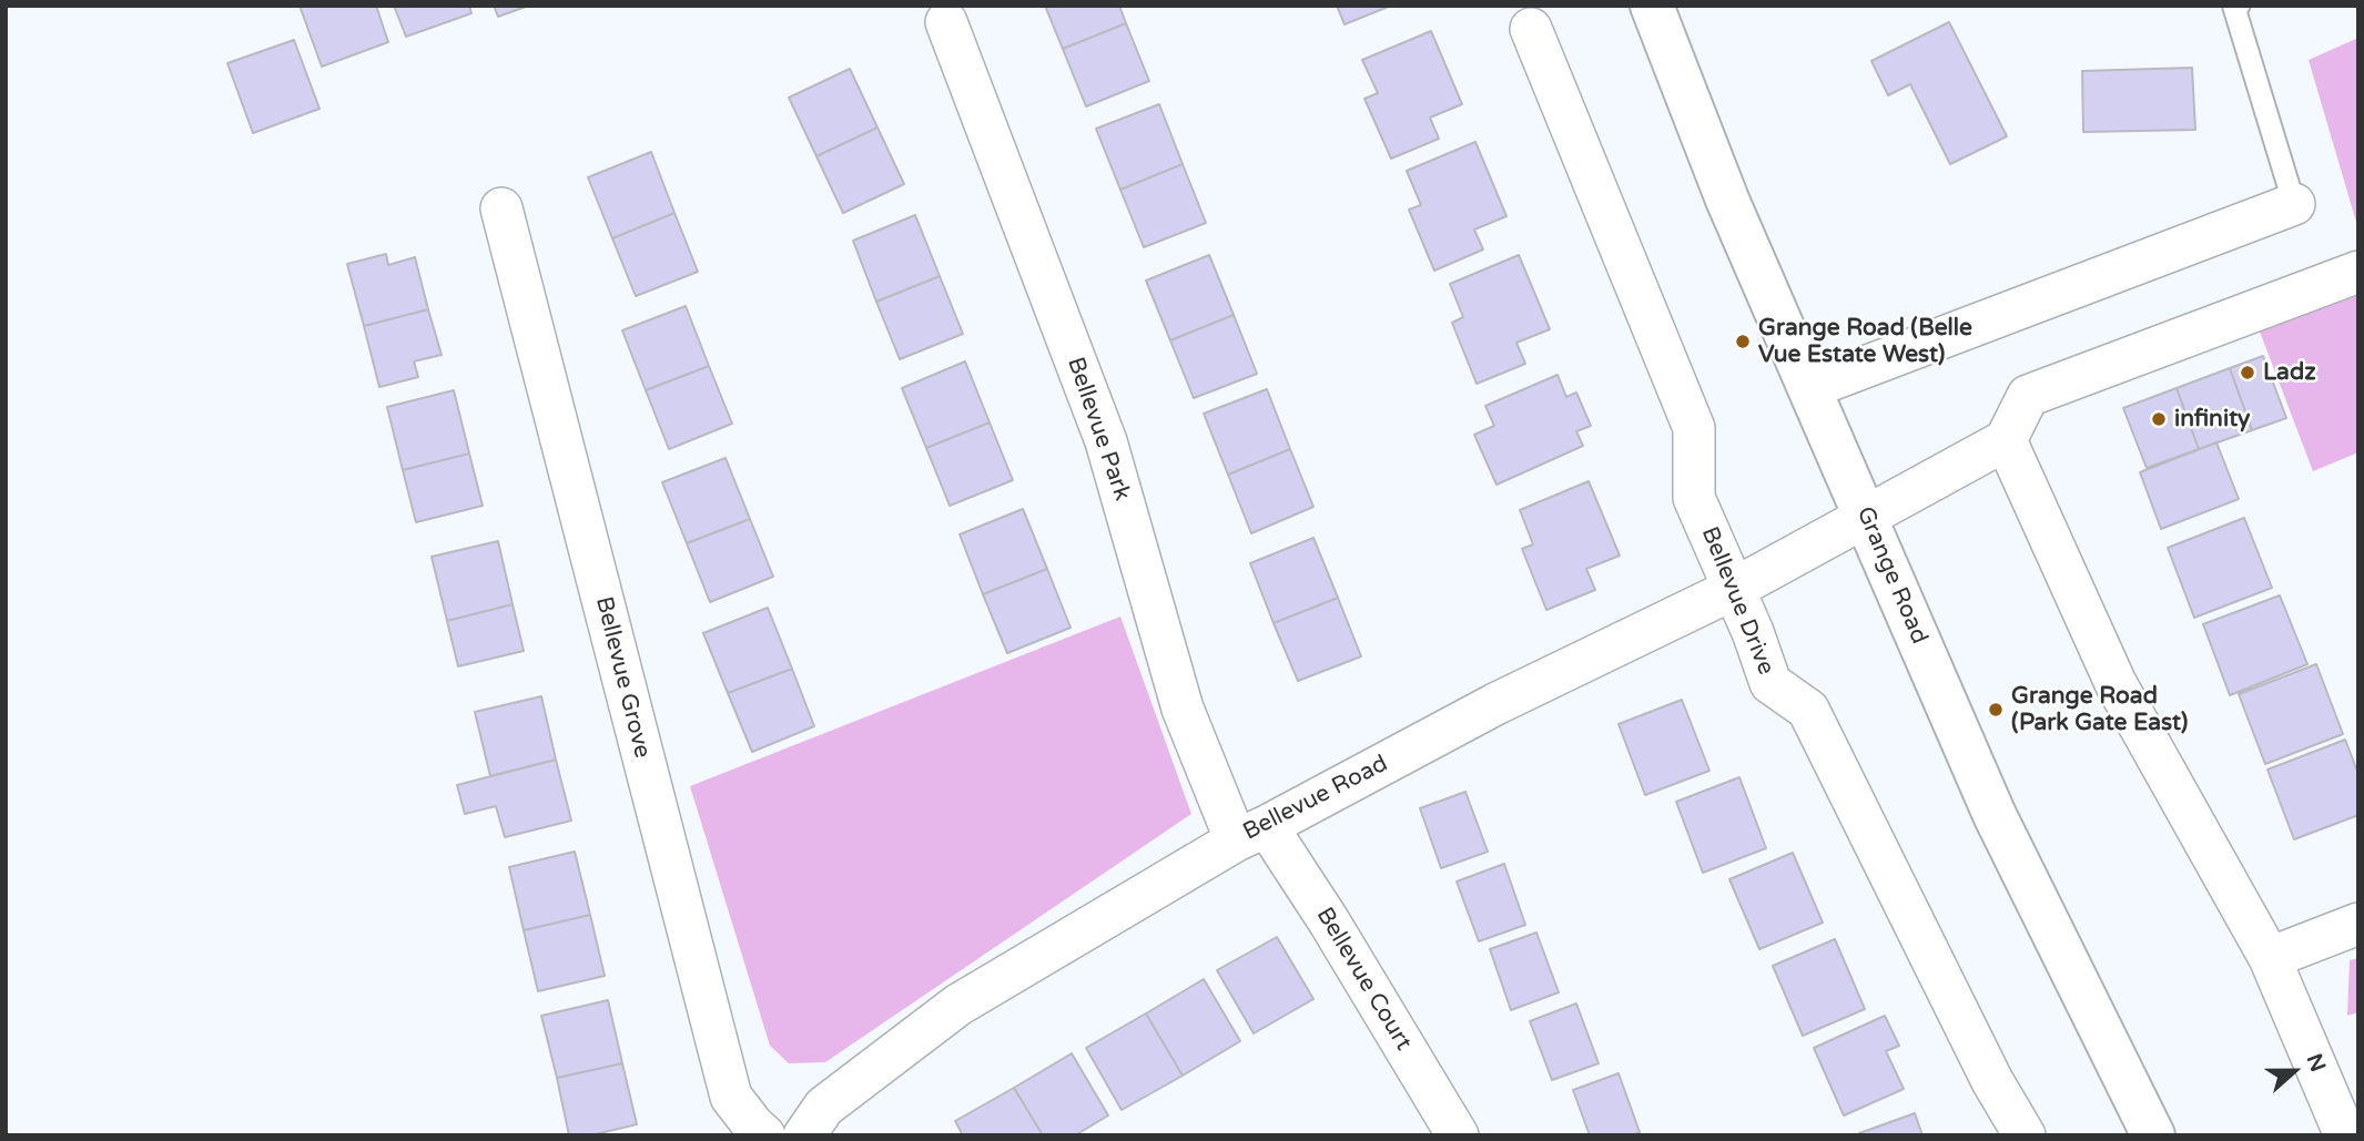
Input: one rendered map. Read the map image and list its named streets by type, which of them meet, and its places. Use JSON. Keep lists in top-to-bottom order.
{
  "streets": {
    "main road": ["Grange Road"],
    "street": [
      "Bellevue Park",
      "Bellevue Drive",
      "Bellevue Grove",
      "Bellevue Road",
      "Bellevue Court"
    ]
  },
  "crossings": [
    ["Bellevue Park", "Bellevue Road"],
    ["Bellevue Park", "Bellevue Court"],
    ["Grange Road", "Bellevue Road"],
    ["Bellevue Drive", "Bellevue Road"],
    ["Bellevue Road", "Bellevue Court"]
  ],
  "places": [
    "Grange Road (Belle Vue Estate West)",
    "Ladz",
    "infinity",
    "Grange Road (Park Gate East)"
  ],
  "north": "right"
}
